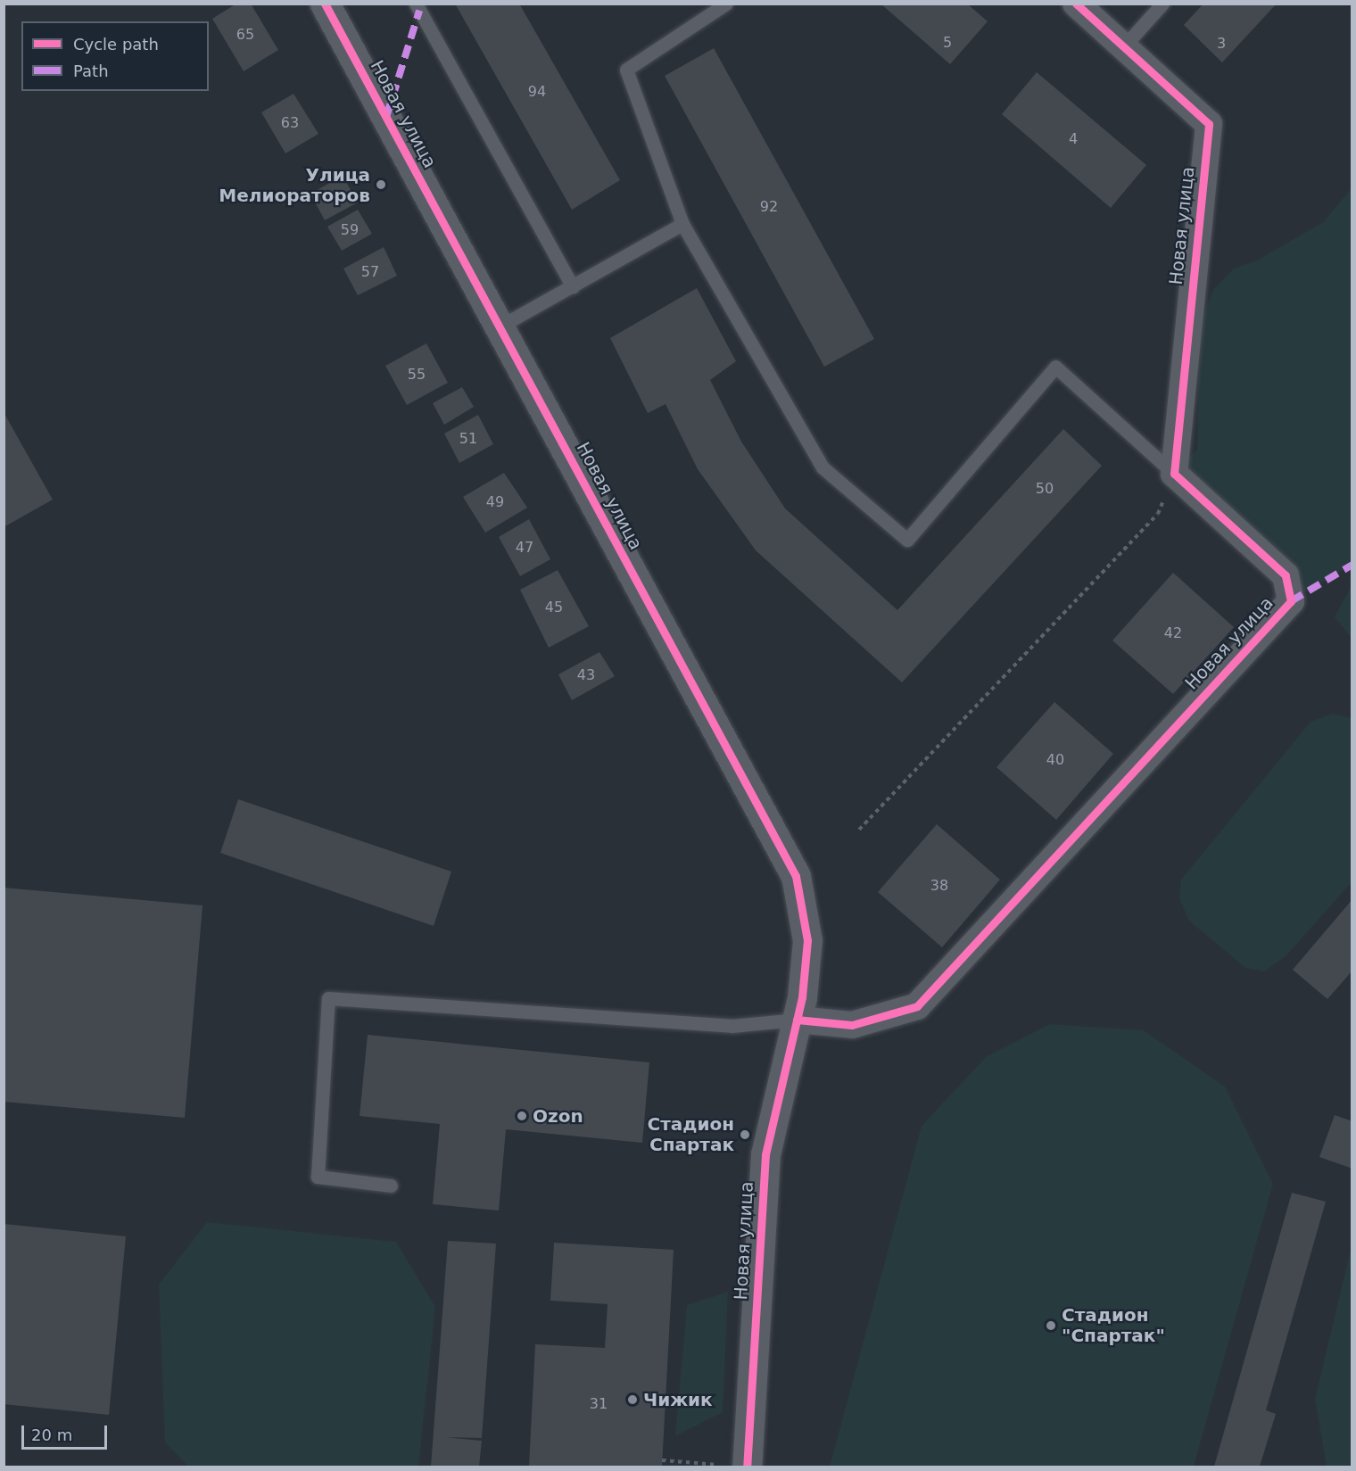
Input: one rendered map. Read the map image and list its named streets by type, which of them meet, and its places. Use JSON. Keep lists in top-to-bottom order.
{
  "streets": {
    "street": ["Новая улица"]
  },
  "places": [
    "Улица Мелиораторов",
    "Ozon",
    "Стадион Спартак",
    "Стадион \"Спартак\"",
    "Чижик"
  ],
  "house_numbers": [
    "65",
    "5",
    "3",
    "94",
    "63",
    "4",
    "92",
    "59",
    "57",
    "55",
    "51",
    "50",
    "49",
    "47",
    "45",
    "42",
    "43",
    "40",
    "38",
    "31"
  ],
  "legend": ["Cycle path", "Path"],
  "scale_bar": "20 m"
}
